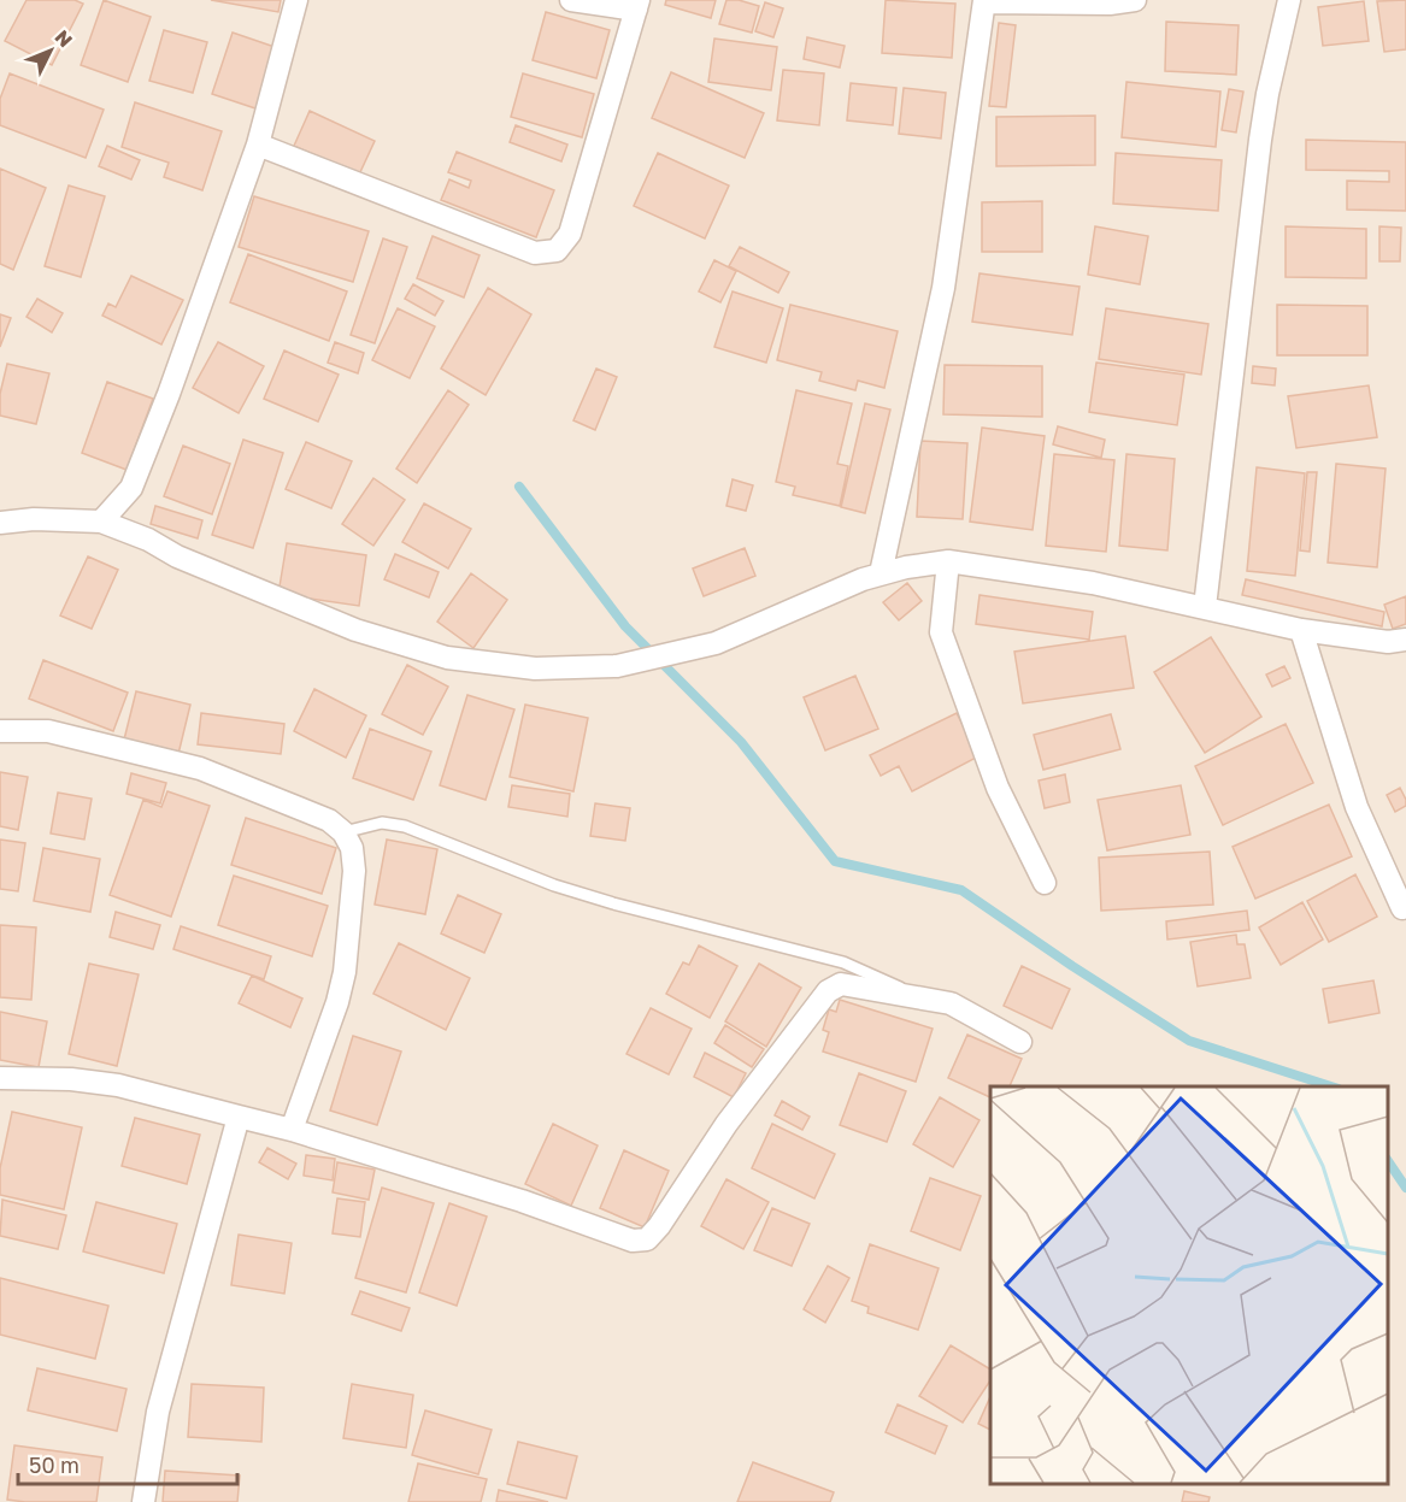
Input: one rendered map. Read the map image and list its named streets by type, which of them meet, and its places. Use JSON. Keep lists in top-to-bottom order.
{
  "scale_bar": "50 m",
  "north": "top right"
}
